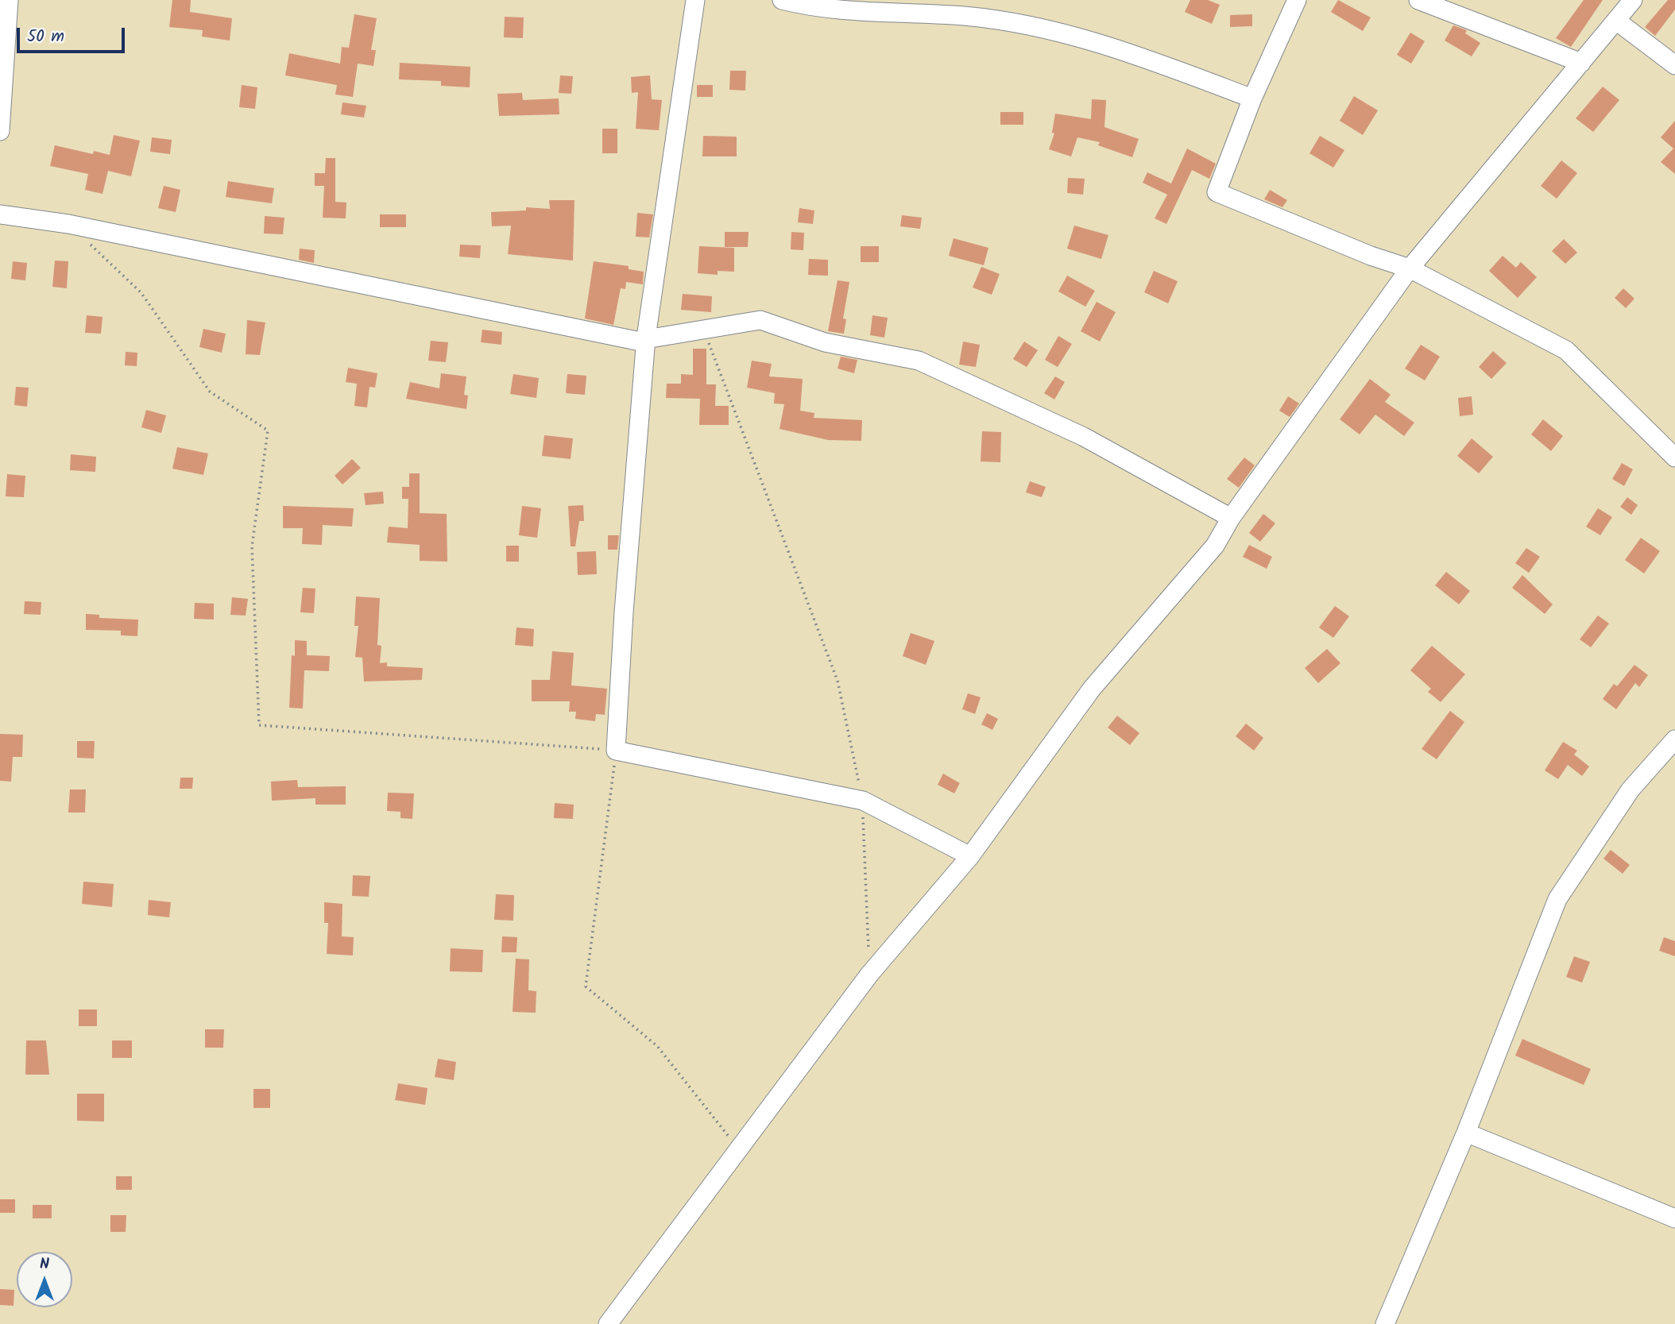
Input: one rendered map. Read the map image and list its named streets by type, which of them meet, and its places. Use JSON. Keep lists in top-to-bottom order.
{
  "scale_bar": "50 m",
  "north": "top"
}
